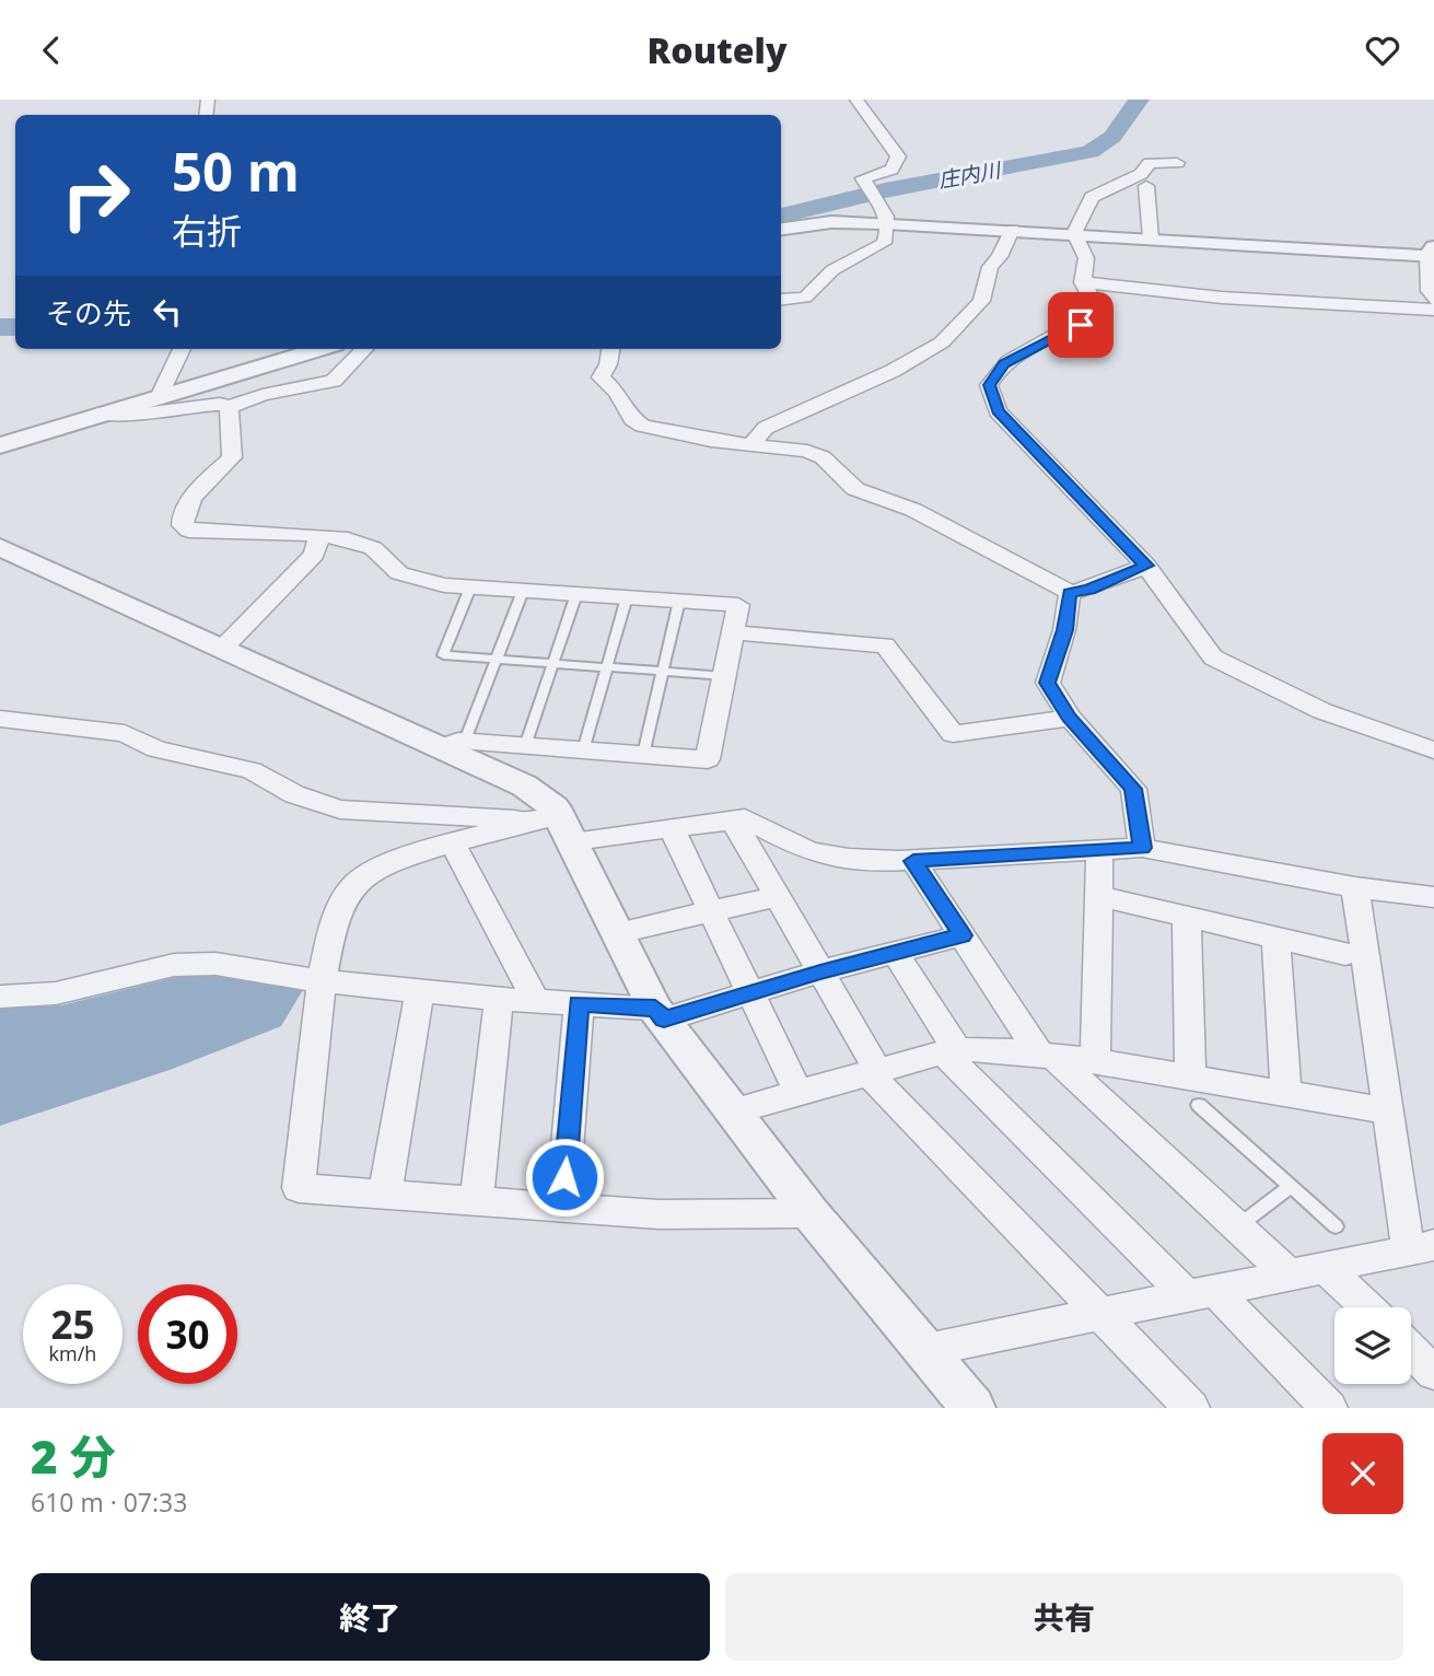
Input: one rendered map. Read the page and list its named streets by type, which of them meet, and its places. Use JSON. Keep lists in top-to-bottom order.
{
  "water": ["庄内川"],
  "page": {
    "header": "Routely",
    "turn": ["50 m", "右折"],
    "then": "その先",
    "speed": "25 km/h",
    "limit": "30",
    "heading": ["2 分", "610 m · 07:33"],
    "buttons": ["終了", "共有"]
  }
}
